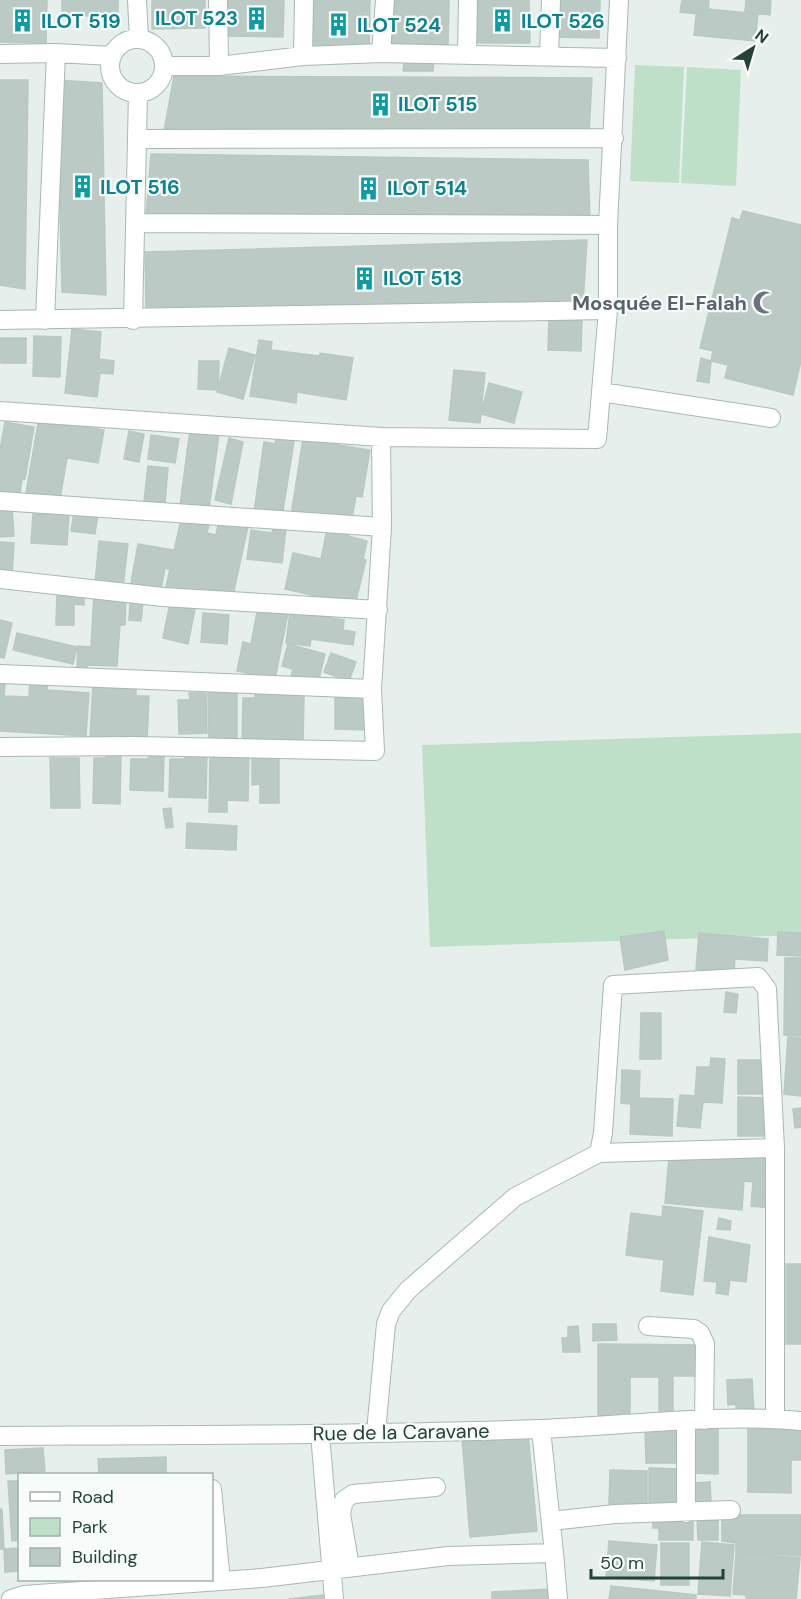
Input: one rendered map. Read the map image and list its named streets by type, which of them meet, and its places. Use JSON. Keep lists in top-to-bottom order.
{
  "streets": {
    "street": ["Rue de la Caravane"]
  },
  "places": {
    "building": [
      "ILOT 523",
      "ILOT 519",
      "ILOT 526",
      "ILOT 524",
      "ILOT 515",
      "ILOT 516",
      "ILOT 514",
      "ILOT 513"
    ],
    "mosque": ["Mosquée El-Falah"]
  },
  "legend": ["Road", "Park", "Building"],
  "scale_bar": "50 m",
  "north": "top right"
}
